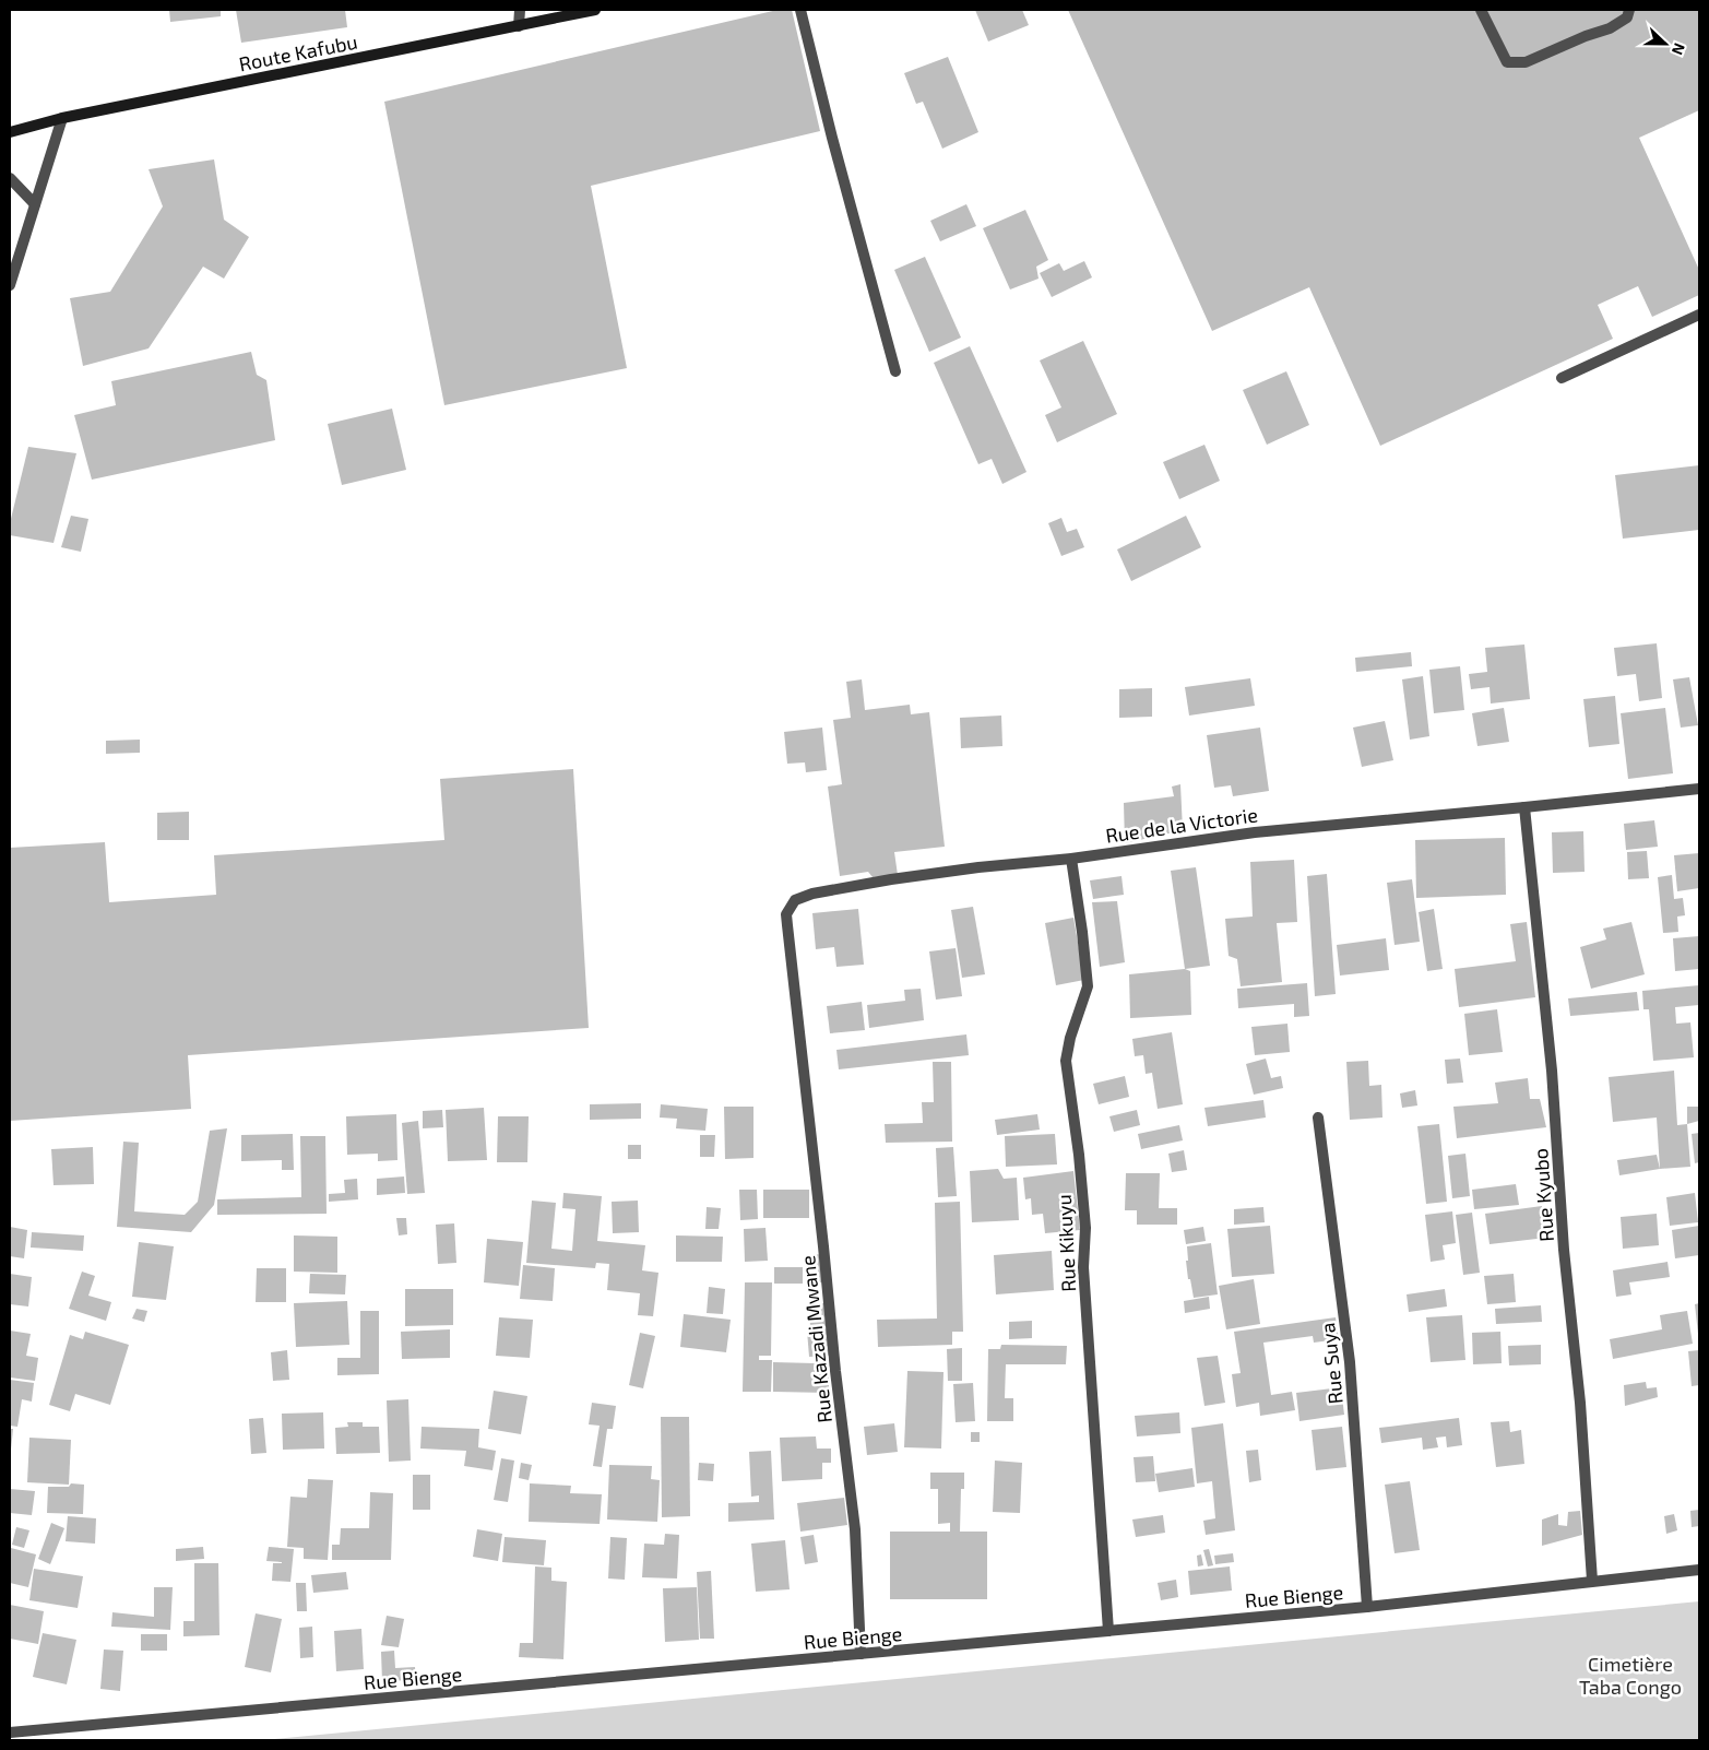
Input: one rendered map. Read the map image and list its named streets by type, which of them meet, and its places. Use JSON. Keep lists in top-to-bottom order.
{
  "streets": {
    "main road": ["Route Kafubu"],
    "street": [
      "Rue de la Victorie",
      "Rue Kyubo",
      "Rue Kikuyu",
      "Rue Kazadi Mwane",
      "Rue Suya",
      "Rue Bienge"
    ]
  },
  "crossings": [
    ["Rue de la Victorie", "Rue Kyubo"],
    ["Rue de la Victorie", "Rue Kikuyu"],
    ["Rue de la Victorie", "Rue Kazadi Mwane"],
    ["Rue Kyubo", "Rue Bienge"],
    ["Rue Kikuyu", "Rue Bienge"],
    ["Rue Kazadi Mwane", "Rue Bienge"],
    ["Rue Suya", "Rue Bienge"]
  ],
  "parks": ["Cimetière Taba Congo"],
  "north": "right"
}
